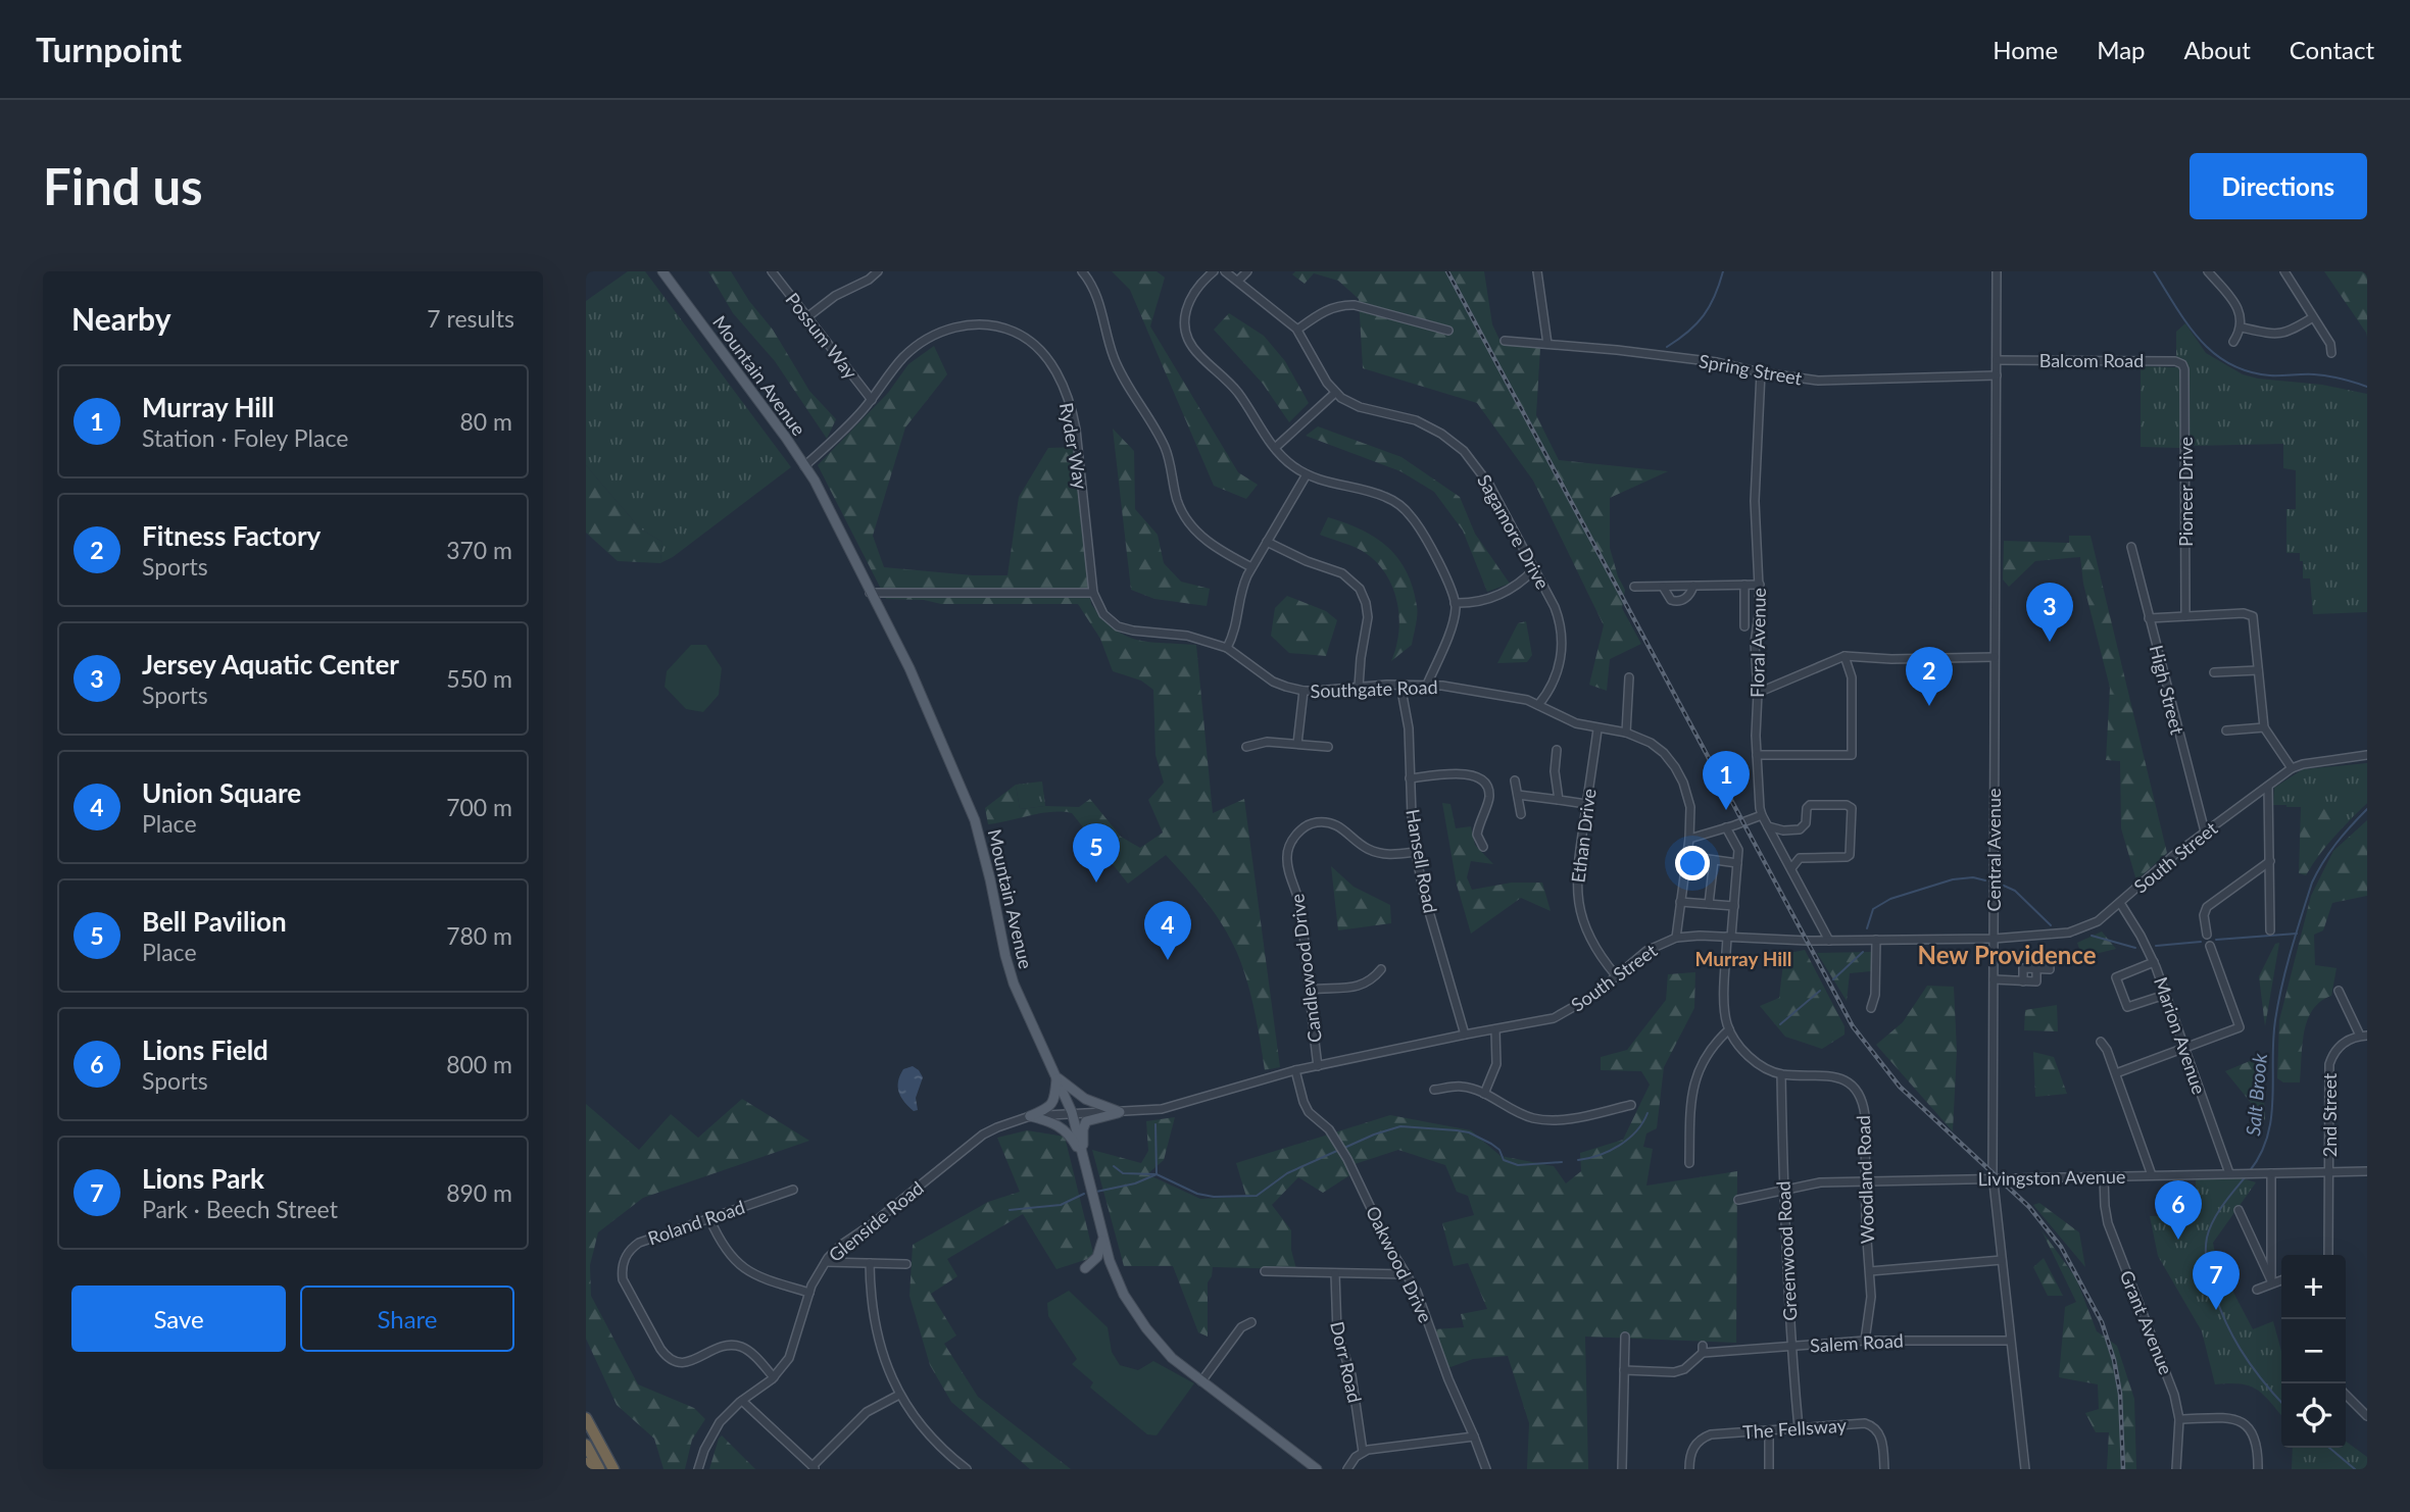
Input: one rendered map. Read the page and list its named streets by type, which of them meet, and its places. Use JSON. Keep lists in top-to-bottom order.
{
  "streets": {
    "main road": ["Mountain Avenue"],
    "street": [
      "Possum Way",
      "Balcom Road",
      "Spring Street",
      "Ryder Way",
      "Pioneer Drive",
      "Sagamore Drive",
      "Floral Avenue",
      "Southgate Road",
      "High Street",
      "Ethan Drive",
      "Central Avenue",
      "South Street",
      "Hansell Road",
      "Candlewood Drive",
      "Marion Avenue",
      "2nd Street",
      "Livingston Avenue",
      "Woodland Road",
      "Glenside Road",
      "Roland Road",
      "Greenwood Road",
      "Oakwood Drive",
      "Grant Avenue",
      "Salem Road",
      "Dorr Road",
      "The Fellsway"
    ]
  },
  "crossings": [
    ["Possum Way", "Ryder Way"],
    ["Balcom Road", "Pioneer Drive"],
    ["Balcom Road", "Central Avenue"],
    ["Spring Street", "Floral Avenue"],
    ["Spring Street", "Central Avenue"],
    ["Mountain Avenue", "Ryder Way"],
    ["Mountain Avenue", "South Street"],
    ["Mountain Avenue", "Glenside Road"],
    ["Ryder Way", "Southgate Road"],
    ["Sagamore Drive", "Southgate Road"],
    ["Floral Avenue", "South Street"],
    ["Southgate Road", "Ethan Drive"],
    ["Southgate Road", "South Street"],
    ["Southgate Road", "Hansell Road"],
    ["High Street", "South Street"],
    ["Ethan Drive", "South Street"],
    ["Central Avenue", "South Street"],
    ["Central Avenue", "Livingston Avenue"],
    ["Central Avenue", "Salem Road"],
    ["South Street", "Hansell Road"],
    ["South Street", "Candlewood Drive"],
    ["South Street", "Marion Avenue"],
    ["South Street", "Glenside Road"],
    ["South Street", "Oakwood Drive"],
    ["Hansell Road", "Candlewood Drive"],
    ["Marion Avenue", "Livingston Avenue"],
    ["2nd Street", "Livingston Avenue"],
    ["Livingston Avenue", "Woodland Road"],
    ["Livingston Avenue", "Greenwood Road"],
    ["Livingston Avenue", "Grant Avenue"],
    ["Woodland Road", "Greenwood Road"],
    ["Woodland Road", "Salem Road"],
    ["Glenside Road", "Roland Road"],
    ["Greenwood Road", "Salem Road"],
    ["Greenwood Road", "The Fellsway"]
  ],
  "districts": ["New Providence", "Murray Hill"],
  "water": ["Salt Brook"],
  "page": {
    "header": "Turnpoint",
    "nav": [
      "Home",
      "Map",
      "About",
      "Contact"
    ],
    "buttons": [
      "Directions",
      ["Save", "Share"]
    ],
    "title": "Find us",
    "heading": ["Nearby", "7 results"],
    "list": [
      {
        "mark": "1",
        "name": "Murray Hill",
        "note": "Station · Foley Place",
        "value": "80 m"
      },
      {
        "mark": "2",
        "name": "Fitness Factory",
        "note": "Sports",
        "value": "370 m"
      },
      {
        "mark": "3",
        "name": "Jersey Aquatic Center",
        "note": "Sports",
        "value": "550 m"
      },
      {
        "mark": "4",
        "name": "Union Square",
        "note": "Place",
        "value": "700 m"
      },
      {
        "mark": "5",
        "name": "Bell Pavilion",
        "note": "Place",
        "value": "780 m"
      },
      {
        "mark": "6",
        "name": "Lions Field",
        "note": "Sports",
        "value": "800 m"
      },
      {
        "mark": "7",
        "name": "Lions Park",
        "note": "Park · Beech Street",
        "value": "890 m"
      }
    ],
    "pins": [
      "3",
      "2",
      "1",
      "5",
      "4",
      "6",
      "7"
    ],
    "map_buttons": ["+", "−"]
  }
}
